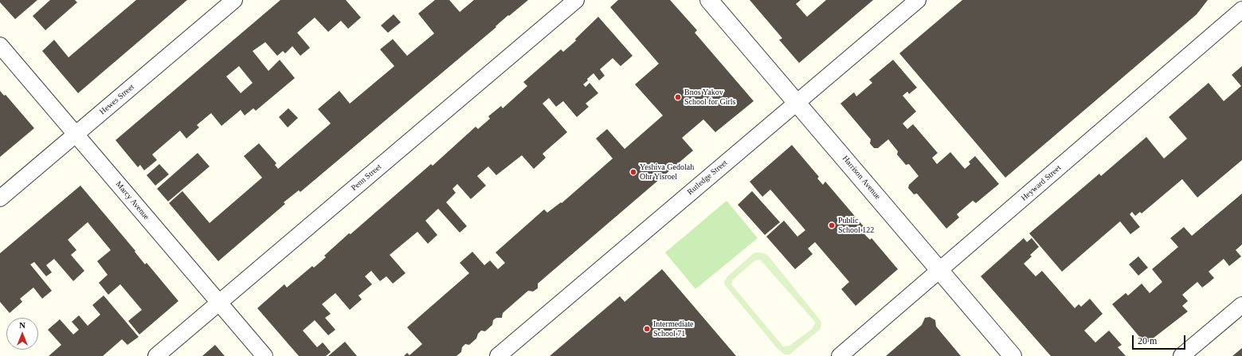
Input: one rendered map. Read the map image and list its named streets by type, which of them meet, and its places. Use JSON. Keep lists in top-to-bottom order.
{
  "streets": {
    "street": [
      "Hewes Street",
      "Penn Street",
      "Rutledge Street",
      "Harrison Avenue",
      "Heyward Street",
      "Marcy Avenue"
    ]
  },
  "crossings": [
    ["Hewes Street", "Marcy Avenue"],
    ["Penn Street", "Marcy Avenue"],
    ["Rutledge Street", "Harrison Avenue"],
    ["Harrison Avenue", "Heyward Street"]
  ],
  "places": [
    "Bnos Yakov School for Girls",
    "Yeshiva Gedolah Ohr Yisroel",
    "Public School 122",
    "Intermediate School 71"
  ],
  "scale_bar": "20 m",
  "north": "top"
}
